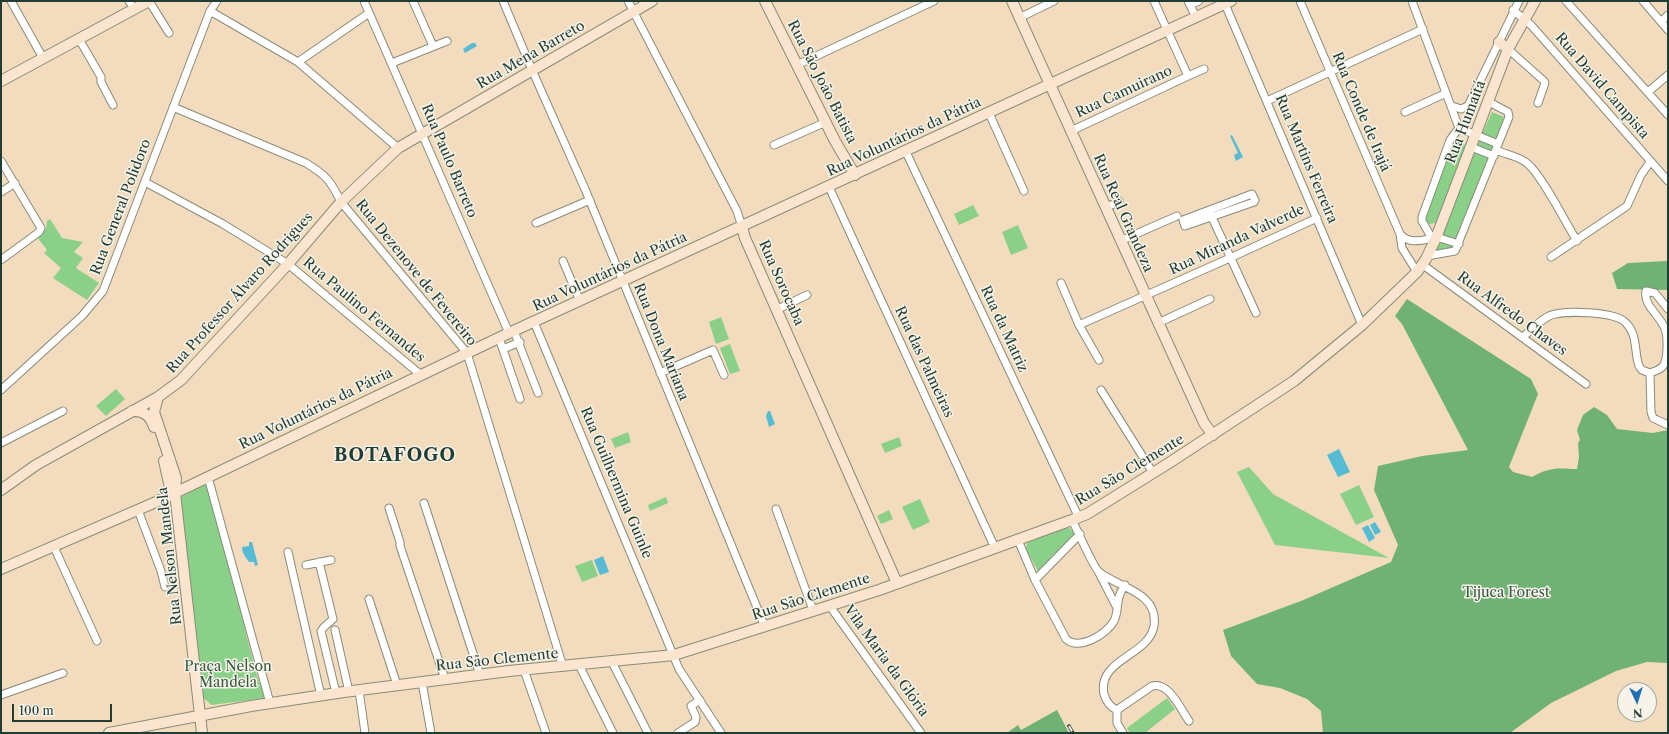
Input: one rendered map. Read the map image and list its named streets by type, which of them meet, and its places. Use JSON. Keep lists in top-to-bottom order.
{
  "streets": {
    "main road": [
      "Rua Mena Barreto",
      "Rua São João Batista",
      "Rua Humaitá",
      "Rua Voluntários da Pátria",
      "Rua Real Grandeza",
      "Rua Sorocaba",
      "Rua Professor Álvaro Rodrigues",
      "Rua São Clemente",
      "Rua Nelson Mandela"
    ],
    "street": [
      "Rua David Campista",
      "Rua Camuirano",
      "Rua Conde de Irajá",
      "Rua Martins Ferreira",
      "Rua Paulo Barreto",
      "Rua General Polidoro",
      "Rua Miranda Valverde",
      "Rua Dezenove de Fevereiro",
      "Rua Paulino Fernandes",
      "Rua Alfredo Chaves",
      "Rua da Matriz",
      "Rua Dona Mariana",
      "Rua das Palmeiras",
      "Rua Guilhermina Guinle",
      "Vila Maria da Glória"
    ]
  },
  "crossings": [
    ["Rua Mena Barreto", "Rua Paulo Barreto"],
    ["Rua Mena Barreto", "Rua Sorocaba"],
    ["Rua Mena Barreto", "Rua Professor Álvaro Rodrigues"],
    ["Rua Mena Barreto", "Rua Dona Mariana"],
    ["Rua São João Batista", "Rua Voluntários da Pátria"],
    ["Rua David Campista", "Rua Humaitá"],
    ["Rua Camuirano", "Rua Voluntários da Pátria"],
    ["Rua Camuirano", "Rua Real Grandeza"],
    ["Rua Conde de Irajá", "Rua Humaitá"],
    ["Rua Conde de Irajá", "Rua Alfredo Chaves"],
    ["Rua Conde de Irajá", "Rua São Clemente"],
    ["Rua Humaitá", "Rua Alfredo Chaves"],
    ["Rua Humaitá", "Rua São Clemente"],
    ["Rua Voluntários da Pátria", "Rua Martins Ferreira"],
    ["Rua Voluntários da Pátria", "Rua Paulo Barreto"],
    ["Rua Voluntários da Pátria", "Rua Real Grandeza"],
    ["Rua Voluntários da Pátria", "Rua Dezenove de Fevereiro"],
    ["Rua Voluntários da Pátria", "Rua Sorocaba"],
    ["Rua Voluntários da Pátria", "Rua Paulino Fernandes"],
    ["Rua Voluntários da Pátria", "Rua da Matriz"],
    ["Rua Voluntários da Pátria", "Rua Dona Mariana"],
    ["Rua Voluntários da Pátria", "Rua das Palmeiras"],
    ["Rua Voluntários da Pátria", "Rua Guilhermina Guinle"],
    ["Rua Voluntários da Pátria", "Rua Nelson Mandela"],
    ["Rua Martins Ferreira", "Rua Miranda Valverde"],
    ["Rua Martins Ferreira", "Rua São Clemente"],
    ["Rua Paulo Barreto", "Rua Professor Álvaro Rodrigues"],
    ["Rua General Polidoro", "Rua Dezenove de Fevereiro"],
    ["Rua General Polidoro", "Rua Paulino Fernandes"],
    ["Rua Real Grandeza", "Rua Miranda Valverde"],
    ["Rua Real Grandeza", "Rua São Clemente"],
    ["Rua Dezenove de Fevereiro", "Rua Professor Álvaro Rodrigues"],
    ["Rua Dezenove de Fevereiro", "Rua São Clemente"],
    ["Rua Sorocaba", "Rua São Clemente"],
    ["Rua Professor Álvaro Rodrigues", "Rua Paulino Fernandes"],
    ["Rua Professor Álvaro Rodrigues", "Rua Nelson Mandela"],
    ["Rua Alfredo Chaves", "Rua São Clemente"],
    ["Rua da Matriz", "Rua São Clemente"],
    ["Rua Dona Mariana", "Rua São Clemente"],
    ["Rua das Palmeiras", "Rua São Clemente"],
    ["Rua São Clemente", "Rua Guilhermina Guinle"],
    ["Rua São Clemente", "Rua Nelson Mandela"],
    ["Rua São Clemente", "Vila Maria da Glória"]
  ],
  "districts": ["BOTAFOGO"],
  "parks": ["Tijuca Forest", "Praça Nelson Mandela"],
  "scale_bar": "100 m",
  "north": "bottom"
}
